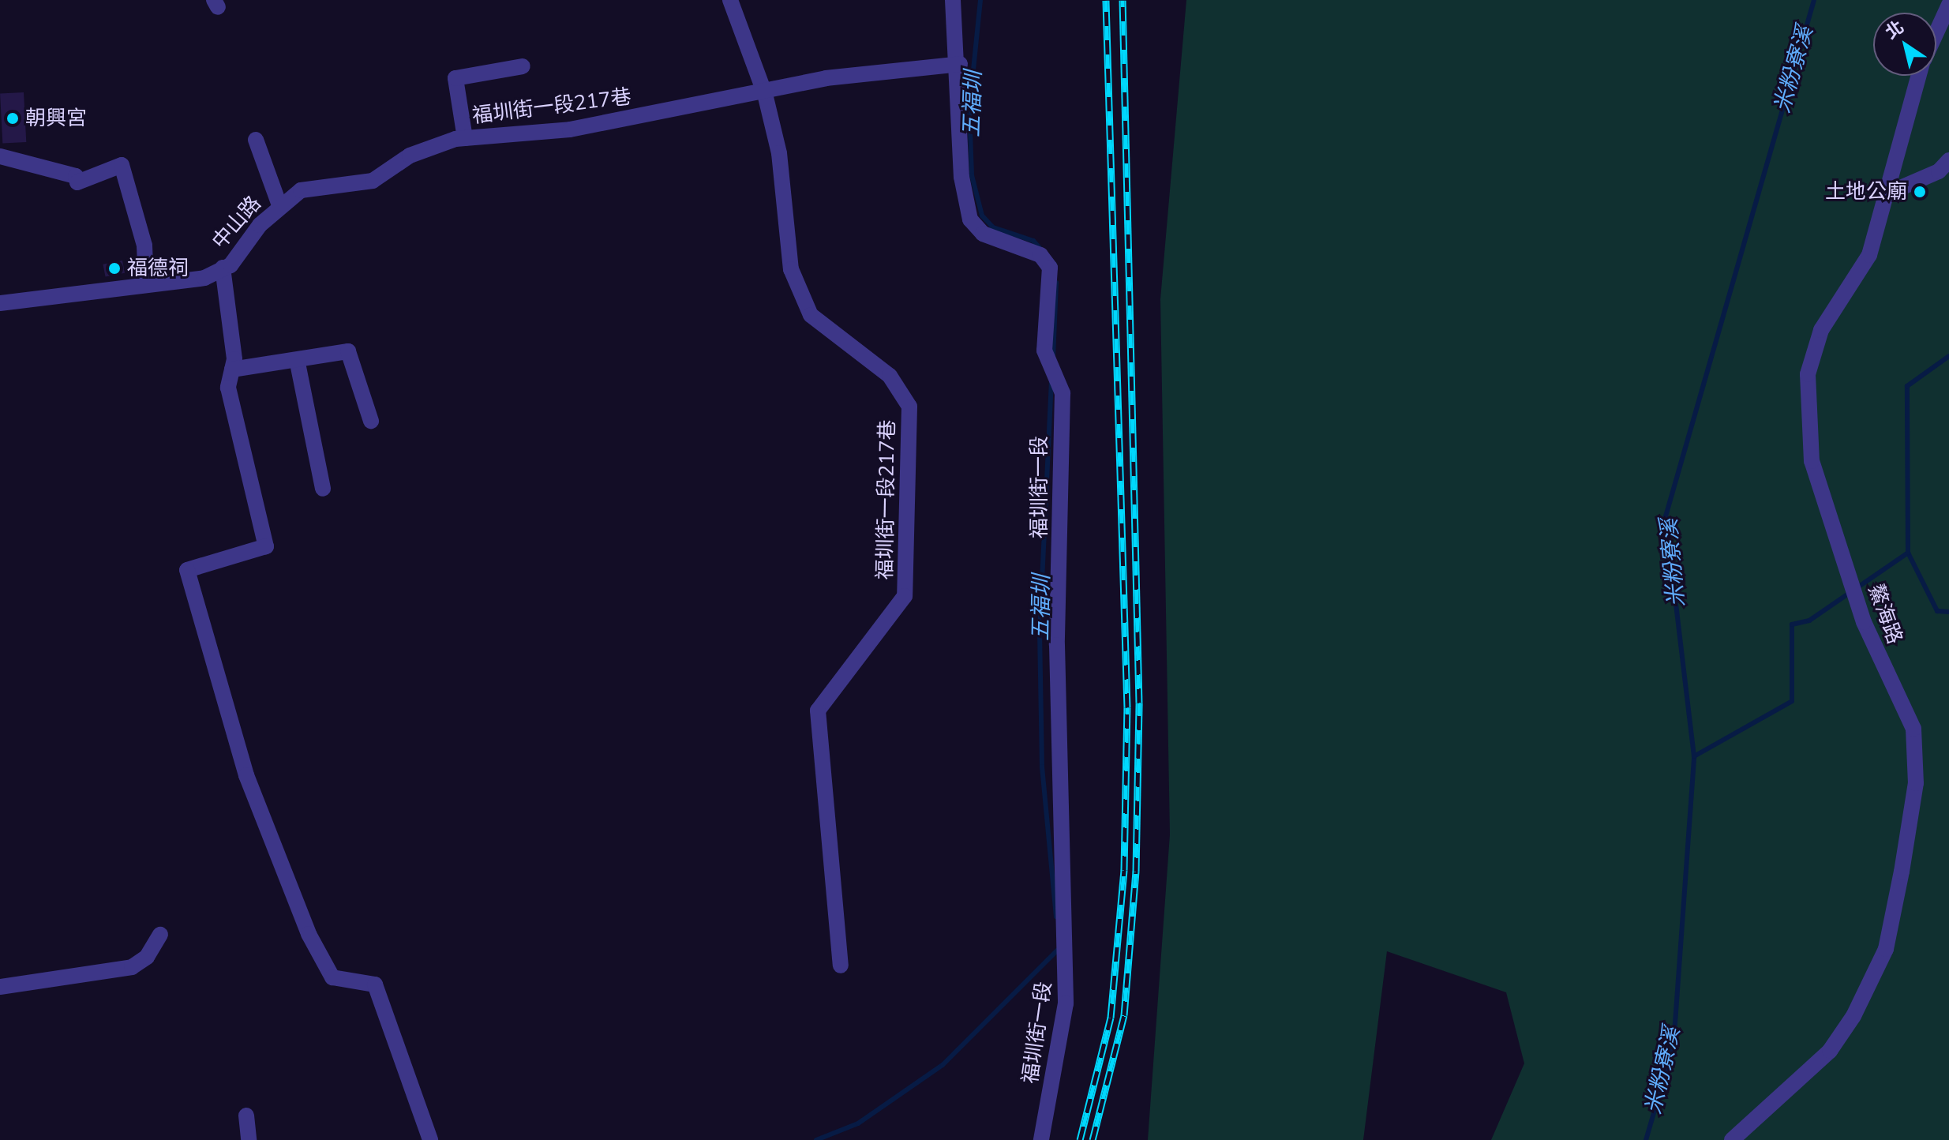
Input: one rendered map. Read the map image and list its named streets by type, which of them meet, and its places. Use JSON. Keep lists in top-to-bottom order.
{
  "streets": {
    "street": [
      "福圳街一段217巷",
      "中山路",
      "福圳街一段",
      "鰲海路"
    ]
  },
  "crossings": [
    ["福圳街一段217巷", "中山路"],
    ["福圳街一段217巷", "福圳街一段"]
  ],
  "water": ["米粉寮溪", "五福圳"],
  "places": ["朝興宮", "土地公廟", "福德祠"],
  "north": "top left"
}
